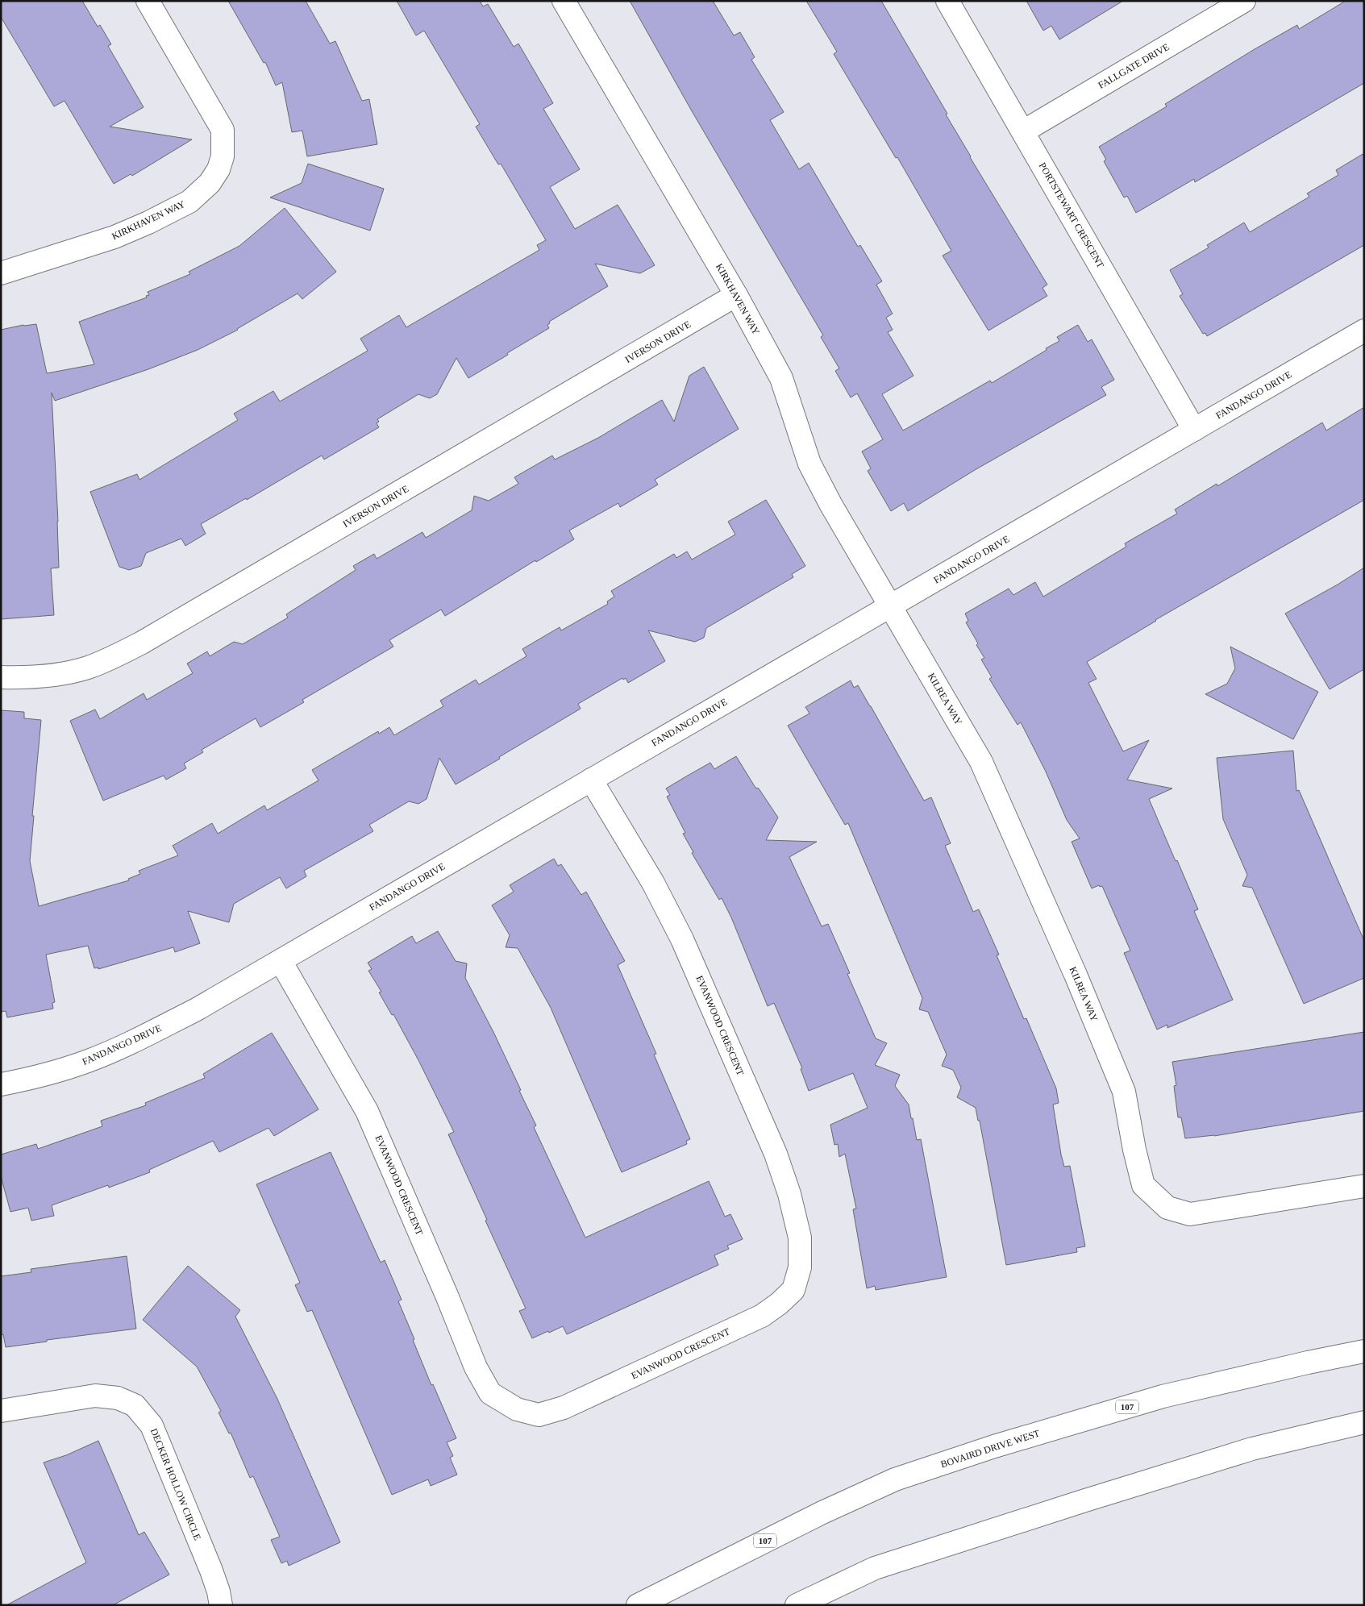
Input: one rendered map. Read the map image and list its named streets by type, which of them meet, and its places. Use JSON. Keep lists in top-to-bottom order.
{
  "streets": {
    "street": [
      "FALLGATE DRIVE",
      "PORTSTEWART CRESCENT",
      "KIRKHAVEN WAY",
      "IVERSON DRIVE",
      "FANDANGO DRIVE",
      "KILREA WAY",
      "EVANWOOD CRESCENT",
      "107",
      "BOVAIRD DRIVE WEST",
      "DECKER HOLLOW CIRCLE"
    ]
  },
  "crossings": [
    ["FALLGATE DRIVE", "PORTSTEWART CRESCENT"],
    ["PORTSTEWART CRESCENT", "FANDANGO DRIVE"],
    ["KIRKHAVEN WAY", "IVERSON DRIVE"],
    ["KIRKHAVEN WAY", "FANDANGO DRIVE"],
    ["KIRKHAVEN WAY", "KILREA WAY"],
    ["FANDANGO DRIVE", "KILREA WAY"],
    ["FANDANGO DRIVE", "EVANWOOD CRESCENT"]
  ]
}
